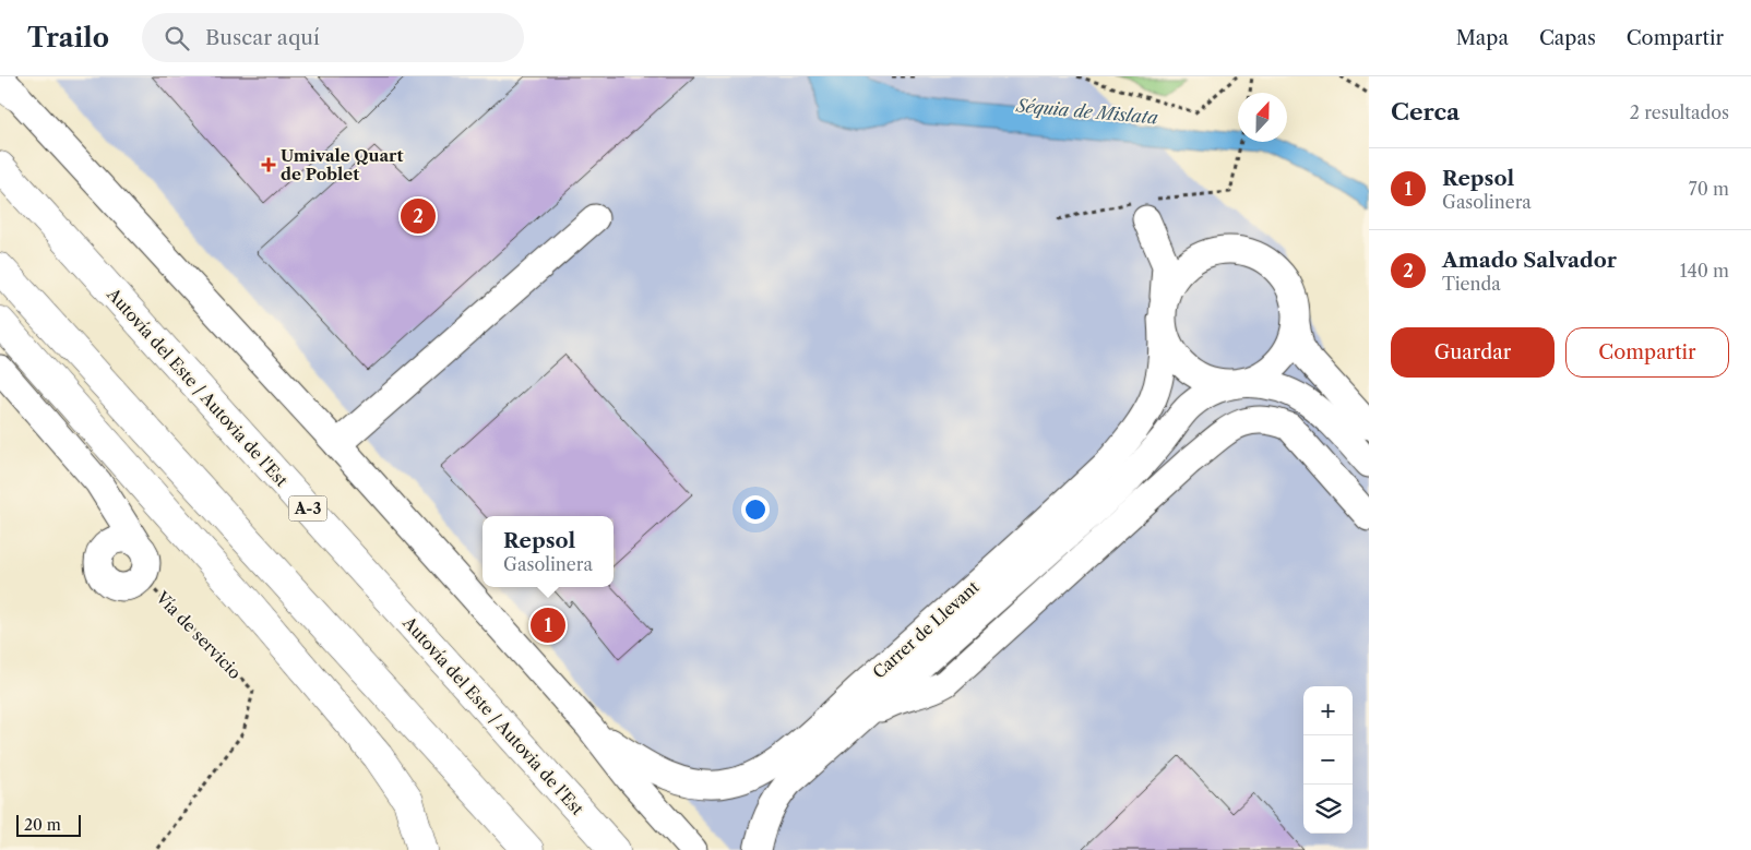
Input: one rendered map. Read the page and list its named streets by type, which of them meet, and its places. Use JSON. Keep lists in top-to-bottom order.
{
  "streets": {
    "highway": ["Autovía del Este / Autovia de l'Est", "A-3"],
    "street": ["Carrer de Llevant"],
    "path": ["Vía de servicio"]
  },
  "water": ["Séquia de Mislata"],
  "places": {
    "health": ["Umivale Quart de Poblet"]
  },
  "scale_bar": "20 m",
  "north": "top",
  "page": {
    "header": "Trailo",
    "search": "Buscar aquí",
    "nav": ["Mapa", "Capas", "Compartir"],
    "heading": ["Cerca", "2 resultados"],
    "list": [
      {
        "mark": "1",
        "name": "Repsol",
        "note": "Gasolinera",
        "value": "70 m"
      },
      {
        "mark": "2",
        "name": "Amado Salvador",
        "note": "Tienda",
        "value": "140 m"
      }
    ],
    "pins": ["2", "1"],
    "buttons": ["Guardar", "Compartir"],
    "popup": ["Repsol", "Gasolinera"],
    "map_buttons": ["+", "−"],
    "scale": "20 m"
  }
}
